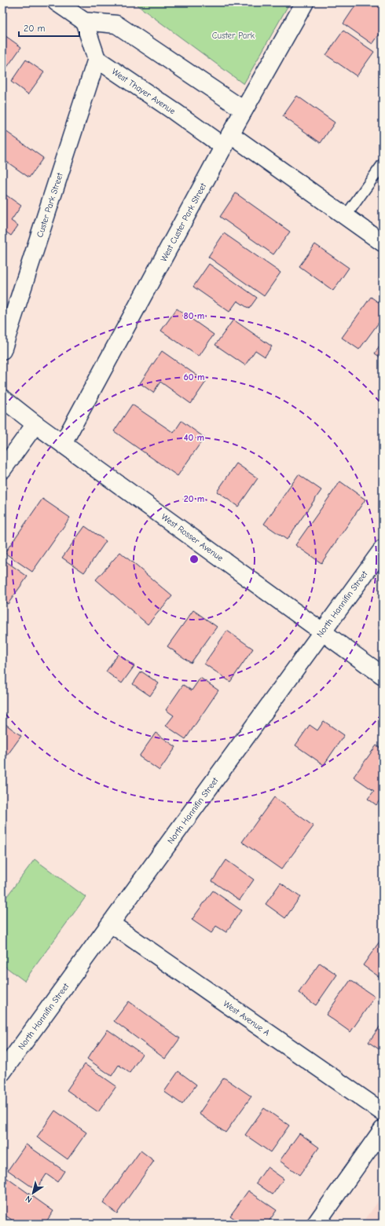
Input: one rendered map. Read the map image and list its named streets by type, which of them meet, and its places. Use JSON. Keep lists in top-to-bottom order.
{
  "streets": {
    "street": [
      "West Thayer Avenue",
      "Custer Park Street",
      "West Custer Park Street",
      "West Rosser Avenue",
      "North Hannifin Street",
      "West Avenue A"
    ]
  },
  "crossings": [
    ["West Thayer Avenue", "Custer Park Street"],
    ["West Thayer Avenue", "West Custer Park Street"],
    ["West Custer Park Street", "West Rosser Avenue"],
    ["West Rosser Avenue", "North Hannifin Street"],
    ["North Hannifin Street", "West Avenue A"]
  ],
  "parks": ["Custer Park"],
  "scale_bar": "20 m",
  "north": "bottom left",
  "rings": [
    "80 m",
    "60 m",
    "40 m",
    "20 m"
  ]
}
